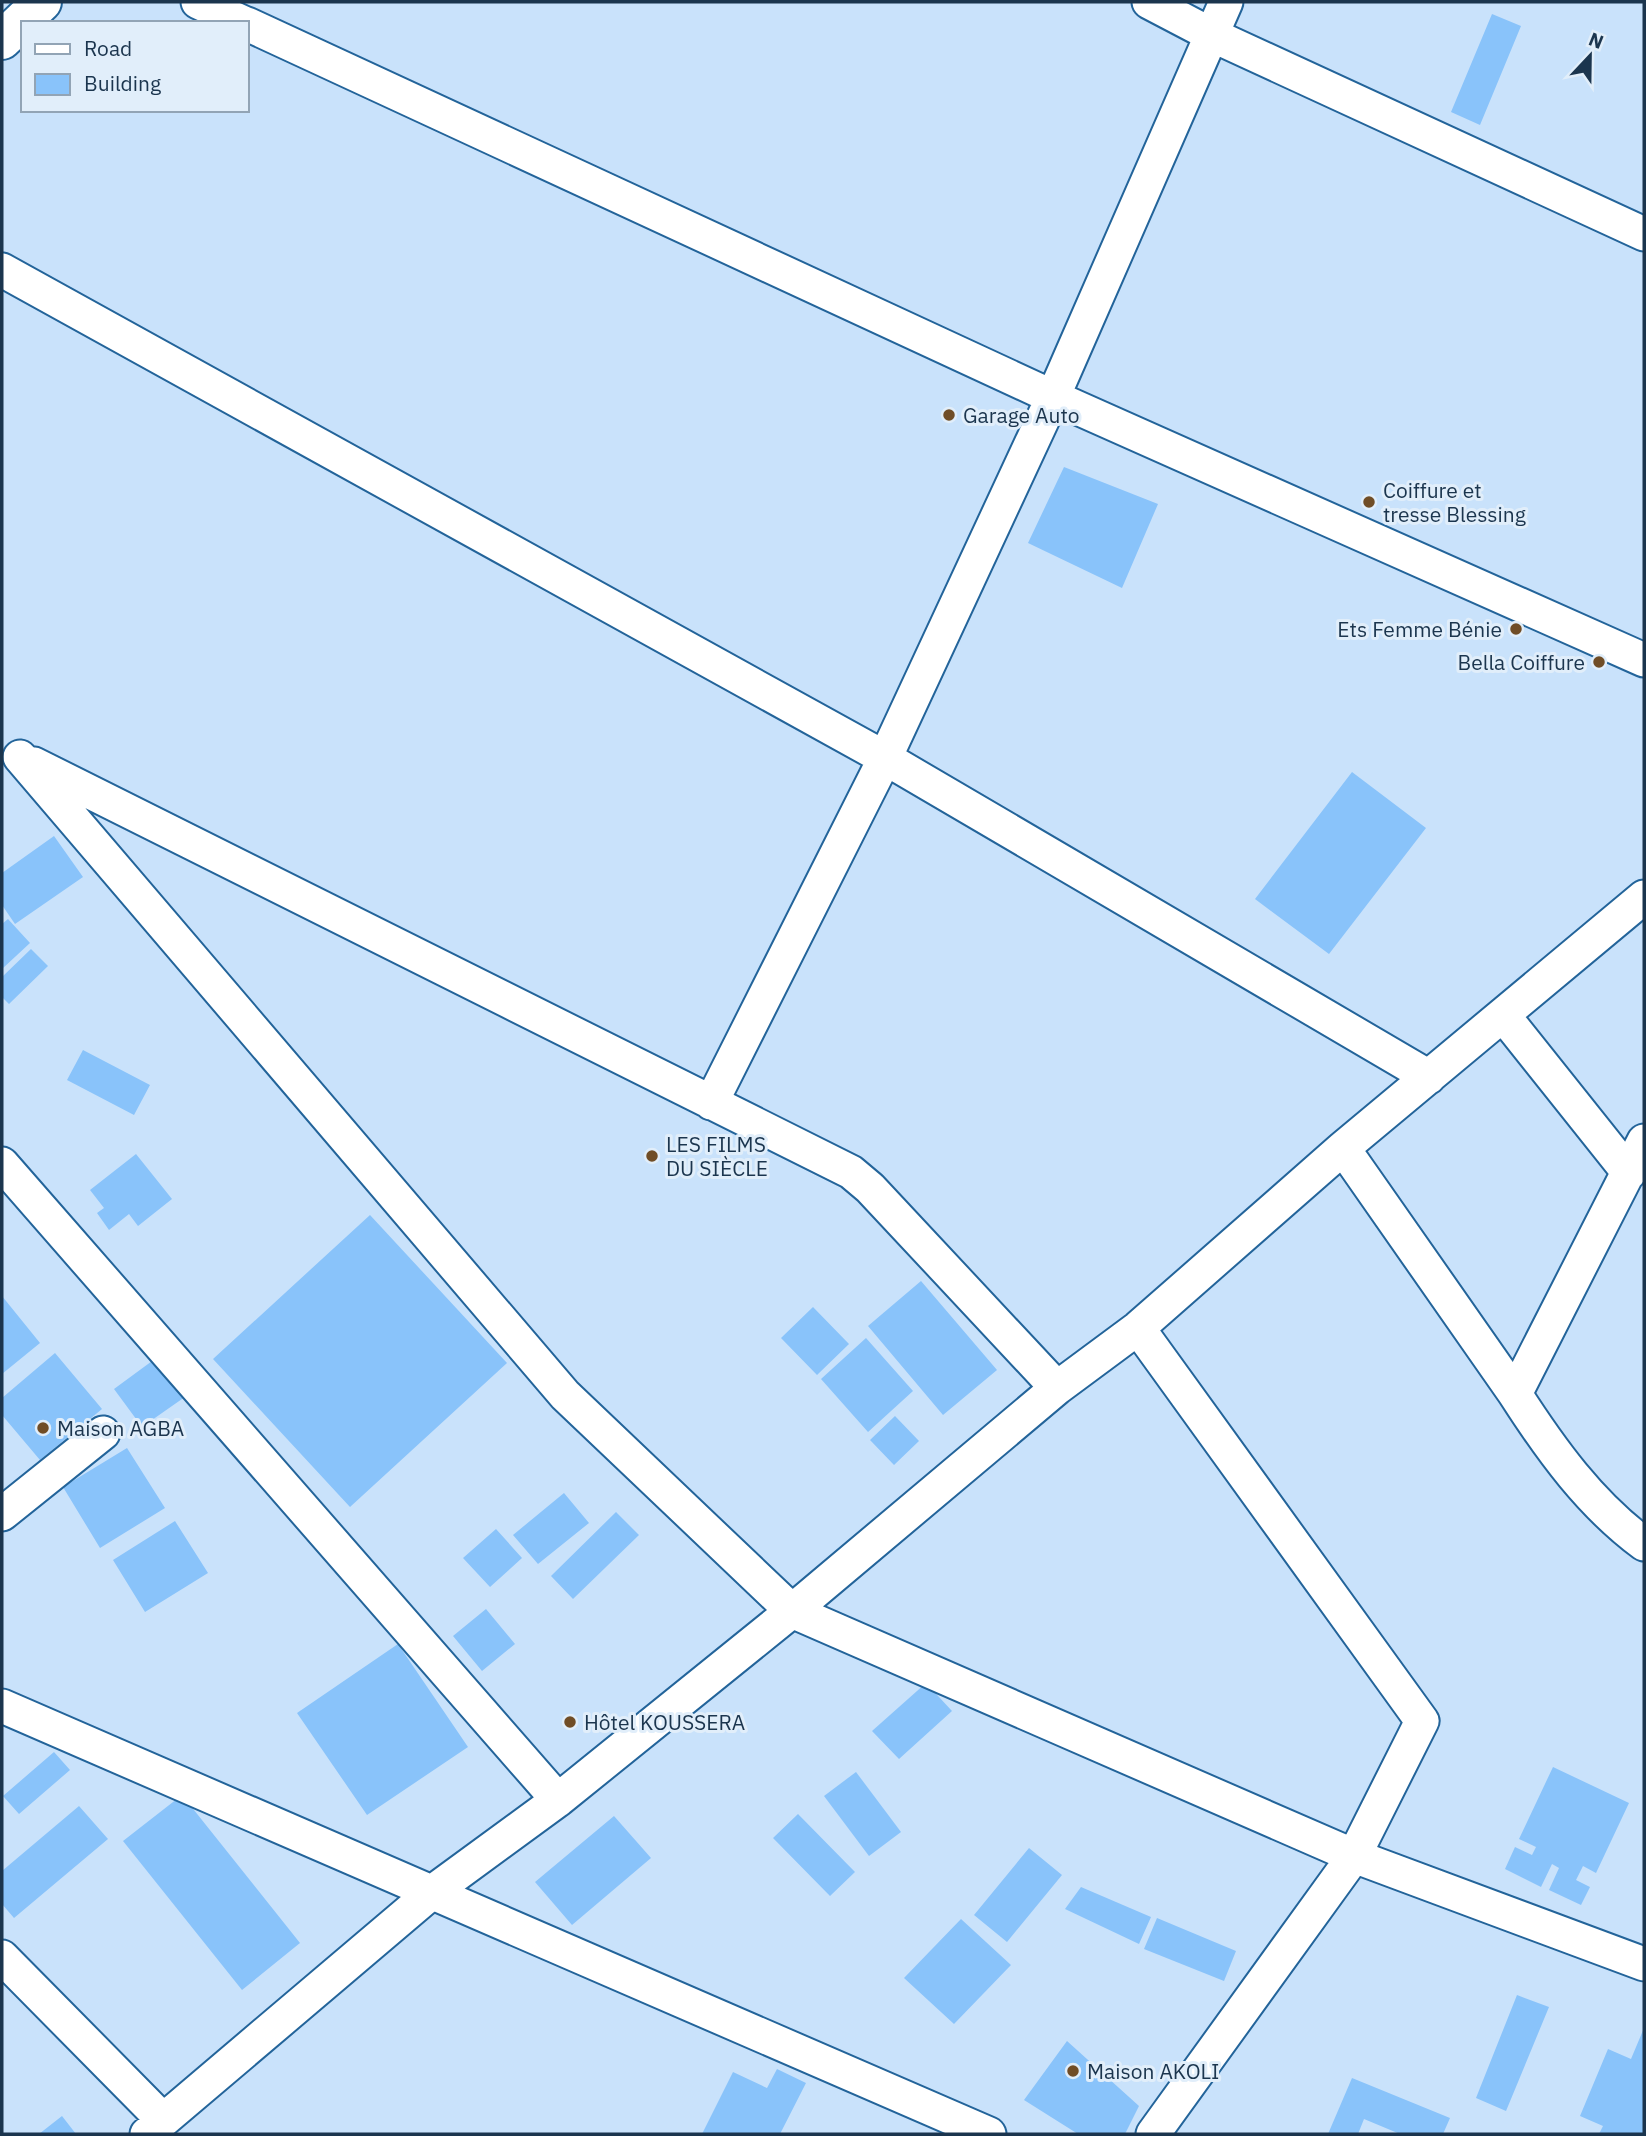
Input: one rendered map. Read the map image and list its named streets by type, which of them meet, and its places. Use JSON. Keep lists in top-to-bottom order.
{
  "places": [
    "Garage Auto",
    "Coiffure et tresse Blessing",
    "Ets Femme Bénie",
    "Bella Coiffure",
    "LES FILMS DU SIÈCLE",
    "Maison AGBA",
    "Hôtel KOUSSERA",
    "Maison AKOLI"
  ],
  "legend": ["Road", "Building"],
  "north": "top"
}
